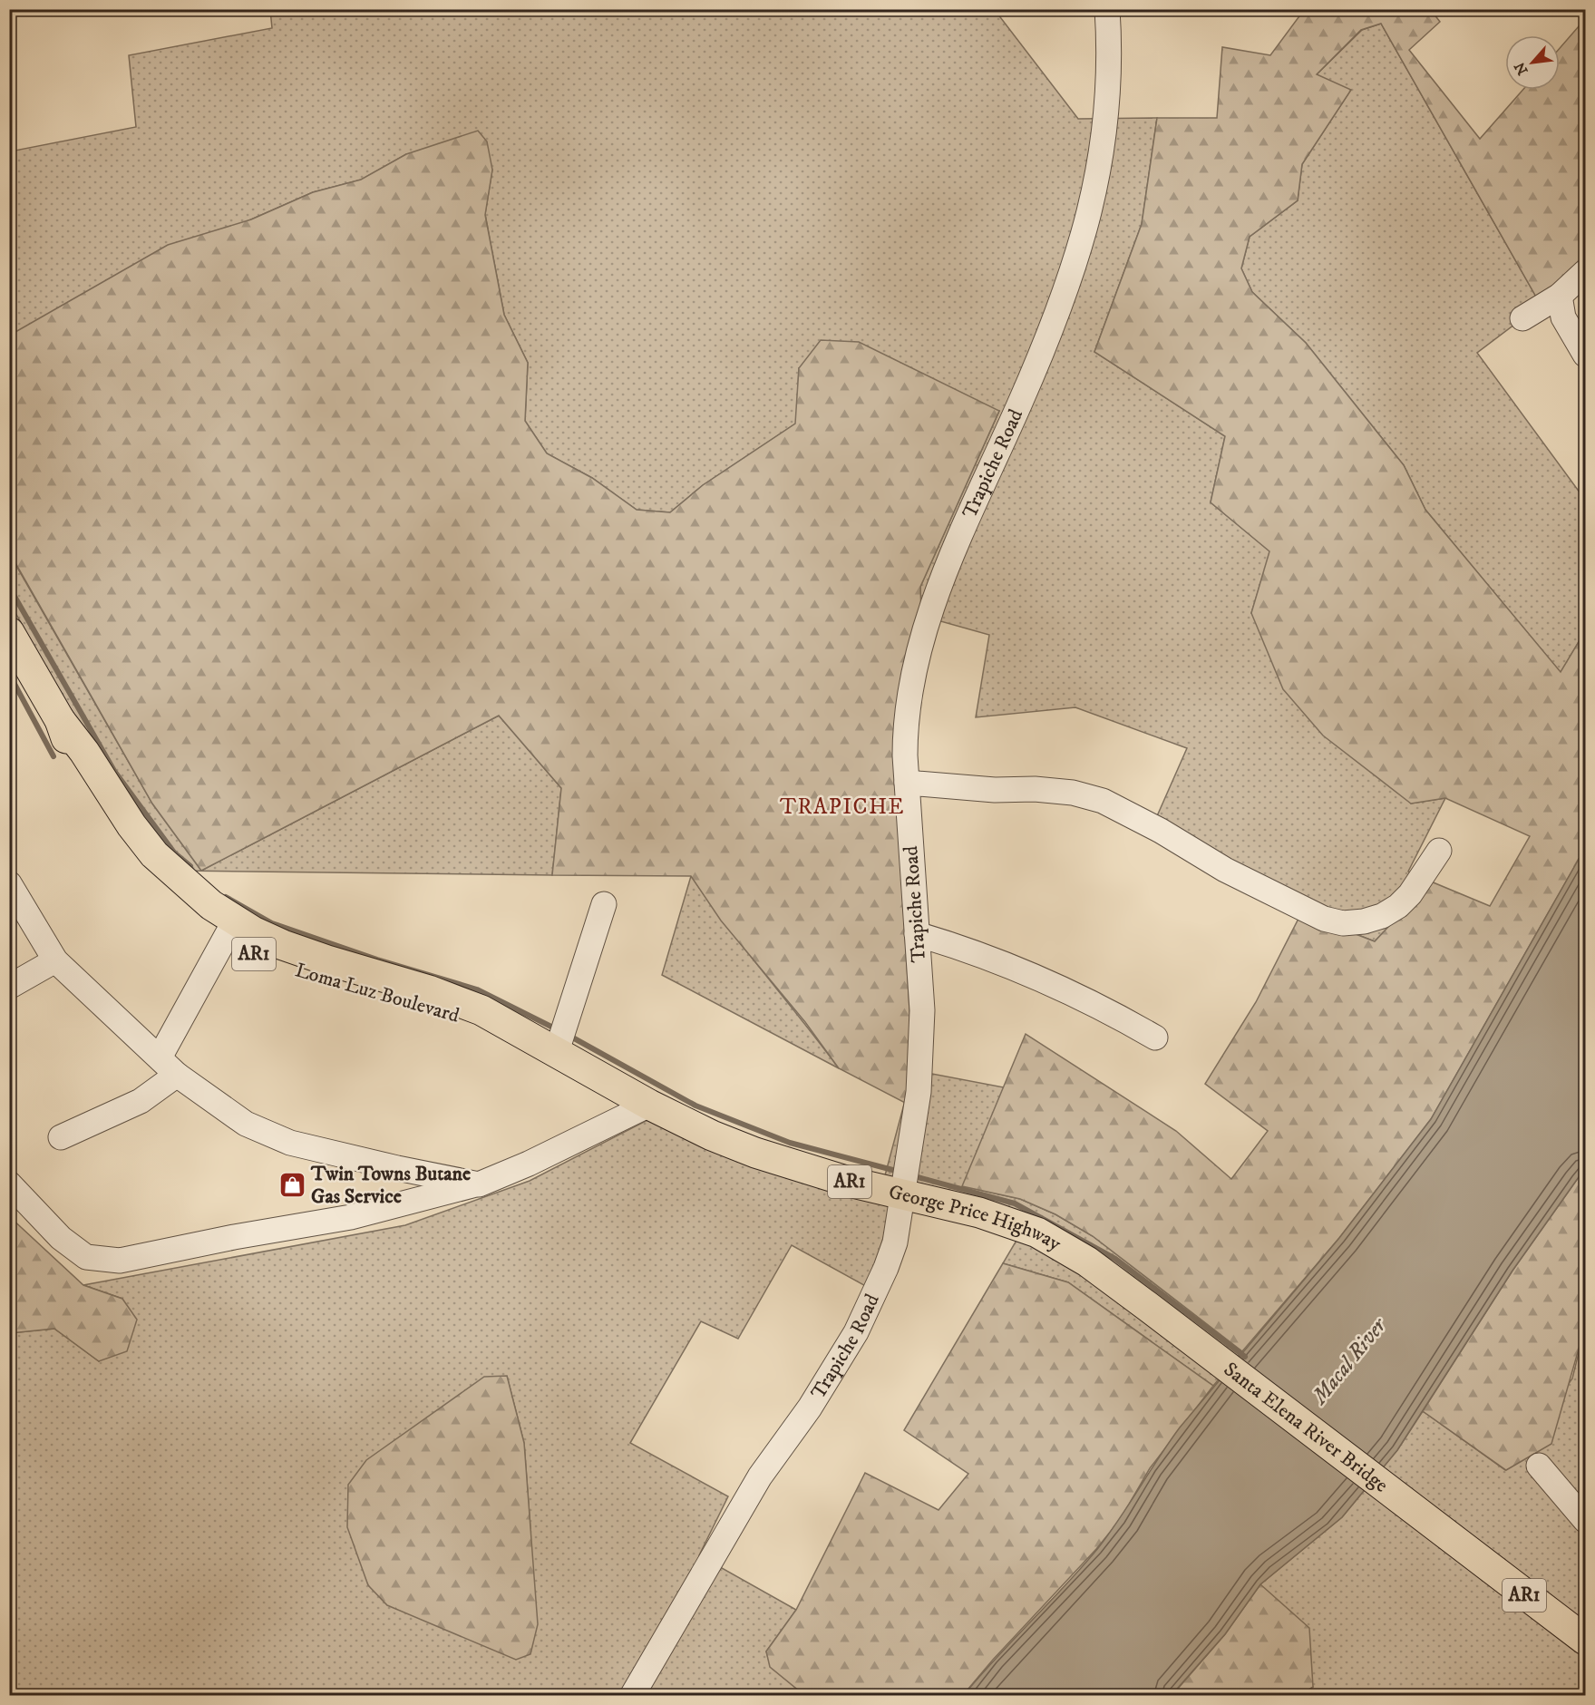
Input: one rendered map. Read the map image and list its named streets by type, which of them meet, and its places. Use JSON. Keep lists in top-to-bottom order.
{
  "streets": {
    "highway": [
      "AR1",
      "Loma Luz Boulevard",
      "George Price Highway",
      "Santa Elena River Bridge"
    ],
    "street": ["Trapiche Road"]
  },
  "crossings": [
    ["Trapiche Road", "George Price Highway"],
    ["Loma Luz Boulevard", "George Price Highway"],
    ["George Price Highway", "Santa Elena River Bridge"]
  ],
  "districts": ["TRAPICHE"],
  "water": ["Macal River"],
  "places": {
    "shop": ["Twin Towns Butane Gas Service"]
  },
  "north": "bottom left"
}
